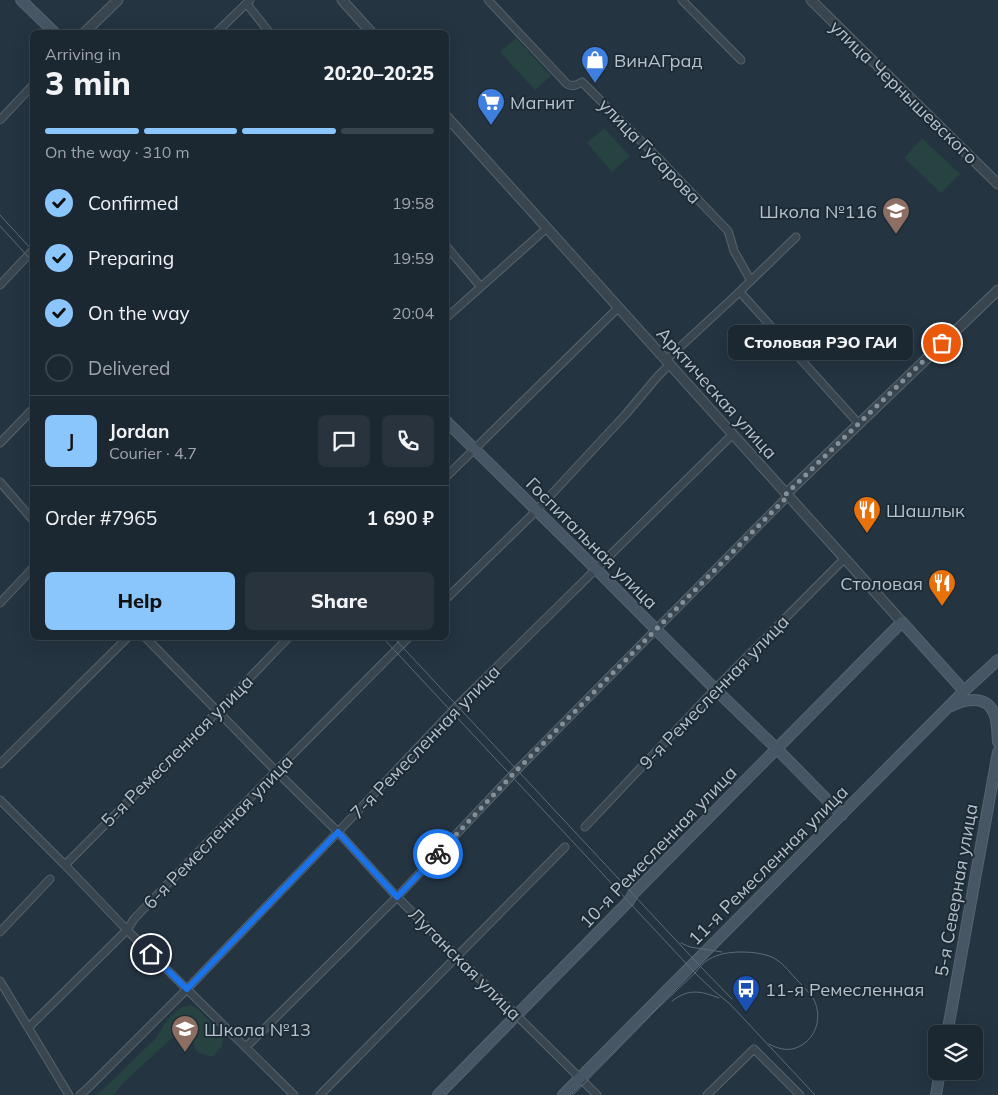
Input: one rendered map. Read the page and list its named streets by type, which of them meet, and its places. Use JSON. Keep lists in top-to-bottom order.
{
  "streets": {
    "main road": [
      "Арктическая улица",
      "Госпитальная улица",
      "10-я Ремесленная улица",
      "11-я Ремесленная улица",
      "5-я Северная улица"
    ],
    "street": [
      "улица Чернышевского",
      "улица Гусарова",
      "9-я Ремесленная улица",
      "7-я Ремесленная улица",
      "5-я Ремесленная улица",
      "6-я Ремесленная улица",
      "Луганская улица"
    ]
  },
  "crossings": [
    ["Арктическая улица", "9-я Ремесленная улица"],
    ["Арктическая улица", "7-я Ремесленная улица"],
    ["Арктическая улица", "10-я Ремесленная улица"],
    ["Арктическая улица", "11-я Ремесленная улица"],
    ["Госпитальная улица", "9-я Ремесленная улица"],
    ["Госпитальная улица", "7-я Ремесленная улица"],
    ["Госпитальная улица", "10-я Ремесленная улица"],
    ["Госпитальная улица", "11-я Ремесленная улица"],
    ["7-я Ремесленная улица", "Луганская улица"],
    ["5-я Ремесленная улица", "Луганская улица"],
    ["6-я Ремесленная улица", "Луганская улица"],
    ["10-я Ремесленная улица", "Луганская улица"],
    ["11-я Ремесленная улица", "Луганская улица"]
  ],
  "places": {
    "shop": ["ВинАГрад"],
    "supermarket": ["Магнит"],
    "school or university": ["Школа №116", "Школа №13"],
    "other": ["Столовая РЭО ГАИ"],
    "restaurant": ["Шашлык", "Столовая"],
    "bus stop": ["11-я Ремесленная"]
  },
  "page": {
    "heading": ["3 min", "Arriving in", "20:20–20:25"],
    "panel": [
      "Jordan",
      "Courier · 4.7",
      "Order #7965",
      "1 690 ₽"
    ],
    "bar": "On the way · 310 m",
    "list": [
      ["Confirmed", "19:58"],
      ["Preparing", "19:59"],
      ["On the way", "20:04"],
      "Delivered"
    ],
    "bubble": "Столовая РЭО ГАИ",
    "round": "J",
    "buttons": ["Help", "Share"]
  }
}
